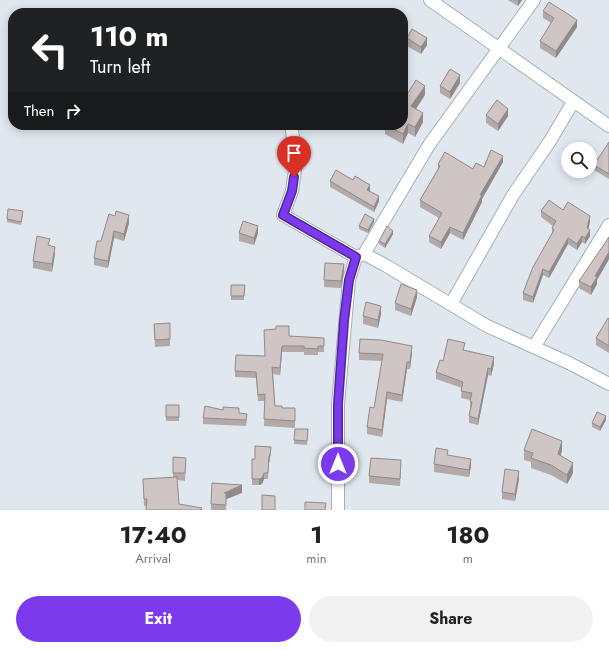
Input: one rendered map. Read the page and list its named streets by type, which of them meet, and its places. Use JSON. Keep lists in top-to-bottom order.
{
  "page": {
    "turn": ["110 m", "Turn left"],
    "then": "Then",
    "eta": [
      "17:40",
      "Arrival",
      "1",
      "min",
      "180",
      "m"
    ],
    "buttons": ["Exit", "Share"]
  }
}
